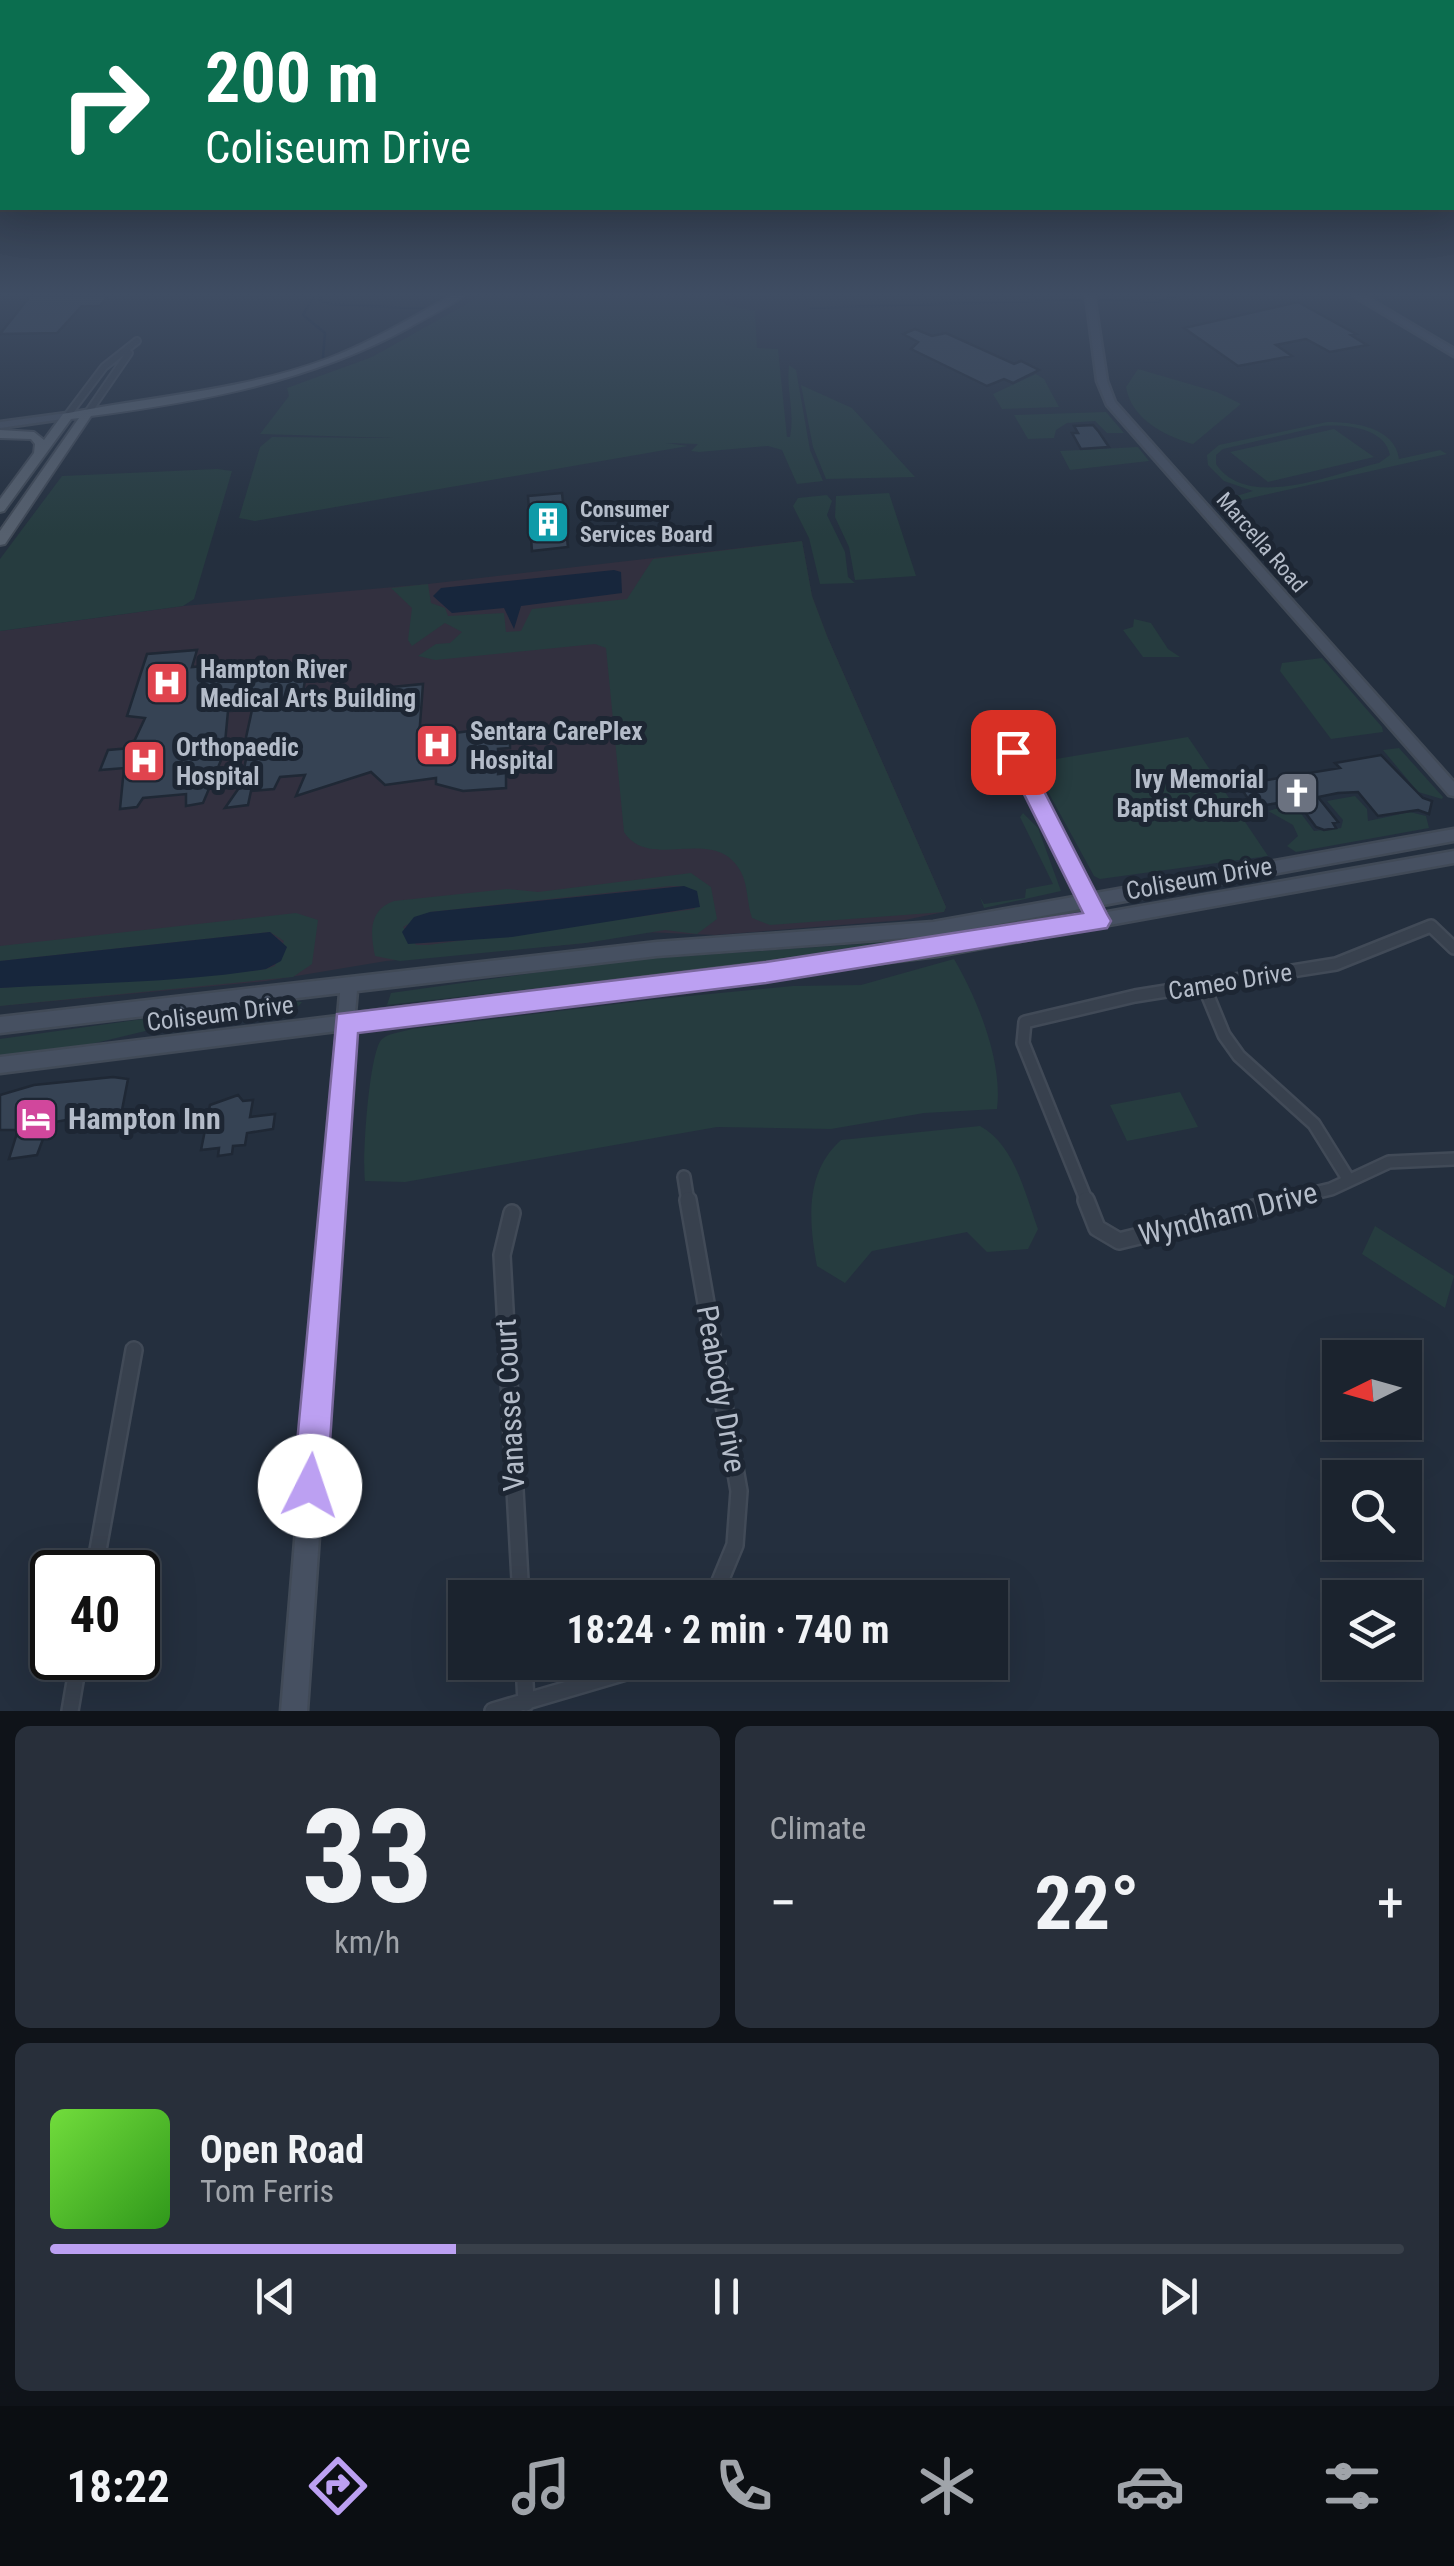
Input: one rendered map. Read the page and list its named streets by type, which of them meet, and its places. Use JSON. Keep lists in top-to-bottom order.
{
  "streets": {
    "street": [
      "Marcella Road",
      "Coliseum Drive",
      "Cameo Drive",
      "Wyndham Drive",
      "Peabody Drive",
      "Vanasse Court"
    ]
  },
  "crossings": [
    ["Cameo Drive", "Wyndham Drive"]
  ],
  "places": {
    "building": ["Consumer Services Board"],
    "hospital": ["Hampton River Medical Arts Building", "Sentara CarePlex Hospital", "Orthopaedic Hospital"],
    "church": ["Ivy Memorial Baptist Church"],
    "hotel": ["Hampton Inn"]
  },
  "north": "left",
  "page": {
    "turn": ["200 m", "Coliseum Drive"],
    "limit": "40",
    "trip": "18:24 · 2 min · 740 m",
    "tile": [
      ["33", "km/h"],
      "Climate"
    ],
    "heat": ["−", "22°", "+"],
    "song": ["Open Road", "Tom Ferris"],
    "tabs": "18:22"
  }
}
